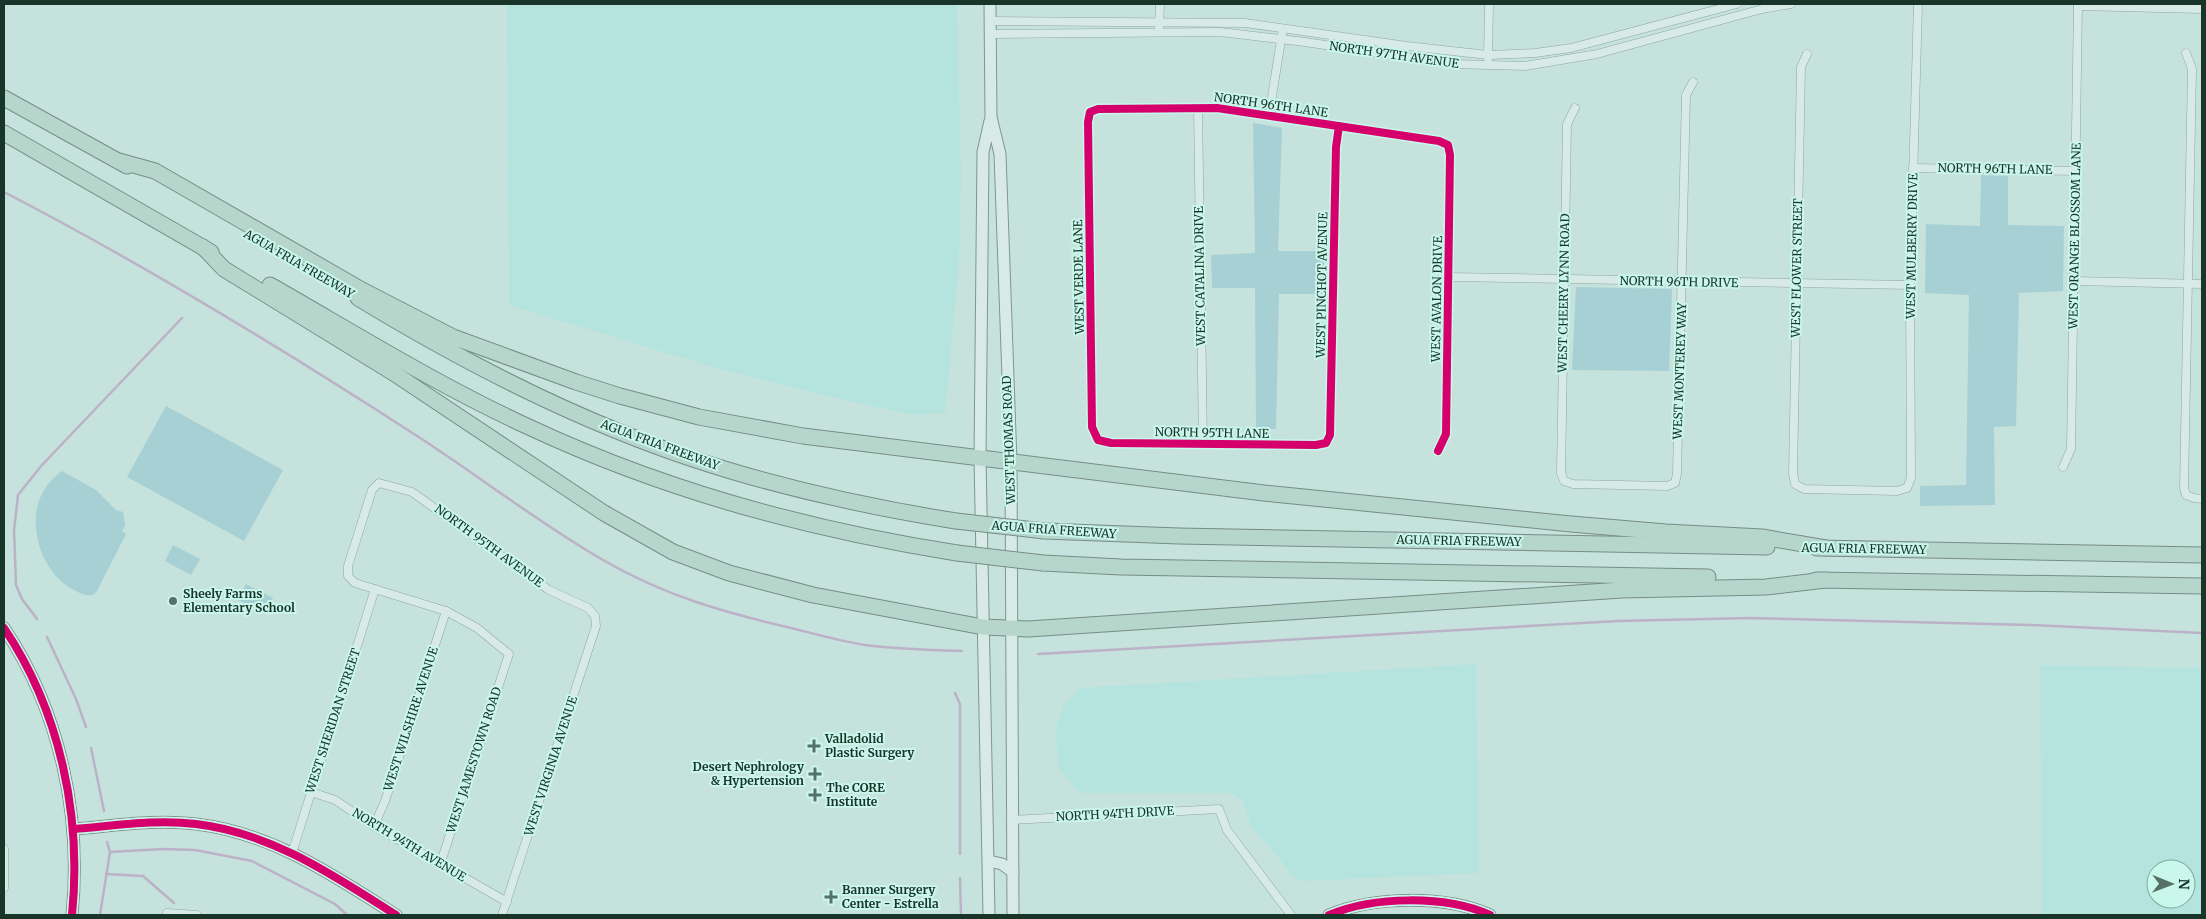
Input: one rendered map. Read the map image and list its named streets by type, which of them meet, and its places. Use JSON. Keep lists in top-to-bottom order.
{
  "streets": {
    "highway": ["AGUA FRIA FREEWAY"],
    "main road": ["WEST THOMAS ROAD"],
    "street": [
      "NORTH 97TH AVENUE",
      "NORTH 96TH LANE",
      "WEST ORANGE BLOSSOM LANE",
      "WEST MULBERRY DRIVE",
      "WEST FLOWER STREET",
      "WEST CATALINA DRIVE",
      "WEST VERDE LANE",
      "NORTH 96TH DRIVE",
      "WEST PINCHOT AVENUE",
      "WEST CHEERY LYNN ROAD",
      "WEST AVALON DRIVE",
      "WEST MONTEREY WAY",
      "NORTH 95TH LANE",
      "NORTH 95TH AVENUE",
      "WEST WILSHIRE AVENUE",
      "WEST SHERIDAN STREET",
      "WEST JAMESTOWN ROAD",
      "WEST VIRGINIA AVENUE",
      "NORTH 94TH DRIVE",
      "NORTH 94TH AVENUE"
    ]
  },
  "crossings": [
    ["NORTH 97TH AVENUE", "WEST THOMAS ROAD"],
    ["NORTH 96TH LANE", "WEST ORANGE BLOSSOM LANE"],
    ["NORTH 96TH LANE", "WEST MULBERRY DRIVE"],
    ["NORTH 96TH LANE", "WEST CATALINA DRIVE"],
    ["NORTH 96TH LANE", "WEST VERDE LANE"],
    ["NORTH 96TH LANE", "WEST PINCHOT AVENUE"],
    ["NORTH 96TH LANE", "WEST AVALON DRIVE"],
    ["WEST MULBERRY DRIVE", "WEST FLOWER STREET"],
    ["WEST MULBERRY DRIVE", "NORTH 96TH DRIVE"],
    ["WEST FLOWER STREET", "NORTH 96TH DRIVE"],
    ["WEST CATALINA DRIVE", "NORTH 95TH LANE"],
    ["WEST VERDE LANE", "NORTH 95TH LANE"],
    ["NORTH 96TH DRIVE", "WEST CHEERY LYNN ROAD"],
    ["NORTH 96TH DRIVE", "WEST AVALON DRIVE"],
    ["NORTH 96TH DRIVE", "WEST MONTEREY WAY"],
    ["WEST PINCHOT AVENUE", "NORTH 95TH LANE"],
    ["WEST CHEERY LYNN ROAD", "WEST MONTEREY WAY"],
    ["WEST THOMAS ROAD", "NORTH 94TH DRIVE"],
    ["NORTH 95TH AVENUE", "WEST SHERIDAN STREET"],
    ["NORTH 95TH AVENUE", "WEST VIRGINIA AVENUE"],
    ["WEST WILSHIRE AVENUE", "WEST JAMESTOWN ROAD"],
    ["WEST WILSHIRE AVENUE", "NORTH 94TH AVENUE"],
    ["WEST SHERIDAN STREET", "NORTH 94TH AVENUE"],
    ["WEST JAMESTOWN ROAD", "NORTH 94TH AVENUE"],
    ["WEST VIRGINIA AVENUE", "NORTH 94TH AVENUE"]
  ],
  "places": {
    "other": ["Sheely Farms Elementary School"],
    "health": [
      "Valladolid Plastic Surgery",
      "Desert Nephrology & Hypertension",
      "The CORE Institute",
      "Banner Surgery Center - Estrella"
    ]
  },
  "north": "right"
}
